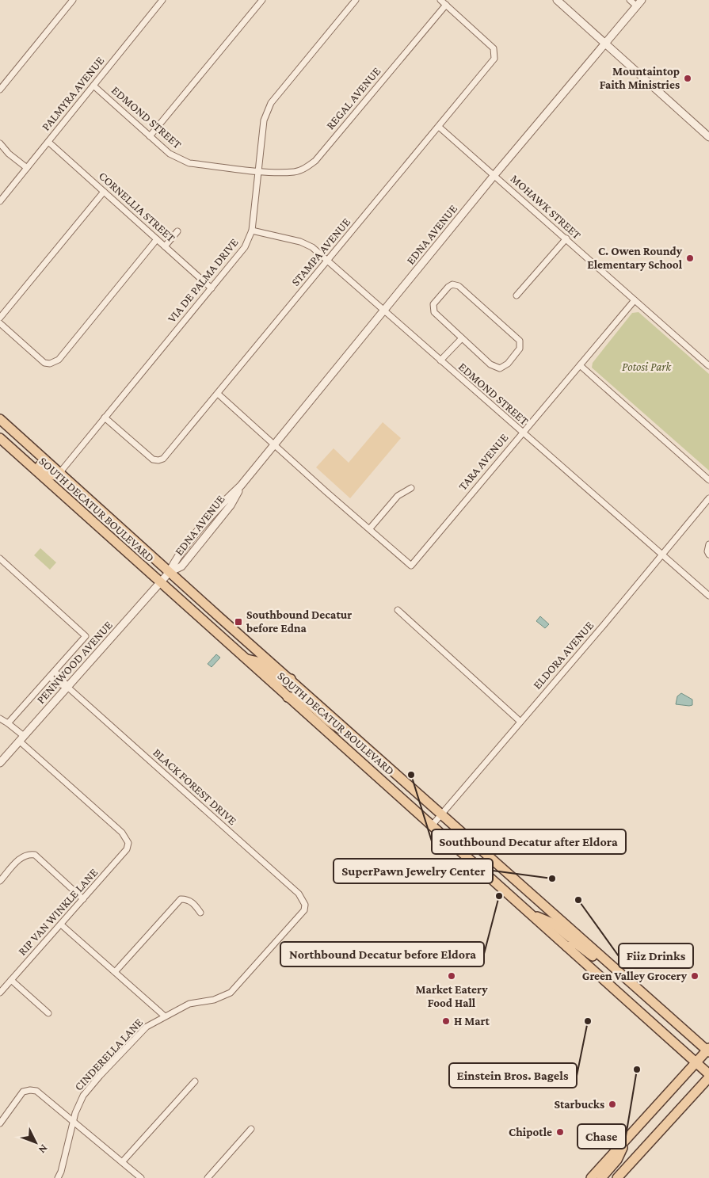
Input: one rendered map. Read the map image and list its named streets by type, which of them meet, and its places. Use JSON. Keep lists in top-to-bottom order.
{
  "streets": {
    "main road": ["SOUTH DECATUR BOULEVARD"],
    "street": [
      "PALMYRA AVENUE",
      "REGAL AVENUE",
      "EDMOND STREET",
      "CORNELLIA STREET",
      "MOHAWK STREET",
      "EDNA AVENUE",
      "STAMPA AVENUE",
      "VIA DE PALMA DRIVE",
      "TARA AVENUE",
      "ELDORA AVENUE",
      "PENNWOOD AVENUE",
      "BLACK FOREST DRIVE",
      "RIP VAN WINKLE LANE",
      "CINDERELLA LANE"
    ]
  },
  "crossings": [
    ["PALMYRA AVENUE", "EDMOND STREET"],
    ["PALMYRA AVENUE", "CORNELLIA STREET"],
    ["REGAL AVENUE", "EDMOND STREET"],
    ["REGAL AVENUE", "STAMPA AVENUE"],
    ["REGAL AVENUE", "VIA DE PALMA DRIVE"],
    ["EDMOND STREET", "EDNA AVENUE"],
    ["EDMOND STREET", "STAMPA AVENUE"],
    ["EDMOND STREET", "VIA DE PALMA DRIVE"],
    ["EDMOND STREET", "TARA AVENUE"],
    ["EDMOND STREET", "ELDORA AVENUE"],
    ["CORNELLIA STREET", "VIA DE PALMA DRIVE"],
    ["MOHAWK STREET", "EDNA AVENUE"],
    ["MOHAWK STREET", "STAMPA AVENUE"],
    ["MOHAWK STREET", "TARA AVENUE"],
    ["EDNA AVENUE", "SOUTH DECATUR BOULEVARD"],
    ["EDNA AVENUE", "PENNWOOD AVENUE"],
    ["STAMPA AVENUE", "VIA DE PALMA DRIVE"],
    ["VIA DE PALMA DRIVE", "SOUTH DECATUR BOULEVARD"],
    ["SOUTH DECATUR BOULEVARD", "ELDORA AVENUE"],
    ["SOUTH DECATUR BOULEVARD", "PENNWOOD AVENUE"],
    ["PENNWOOD AVENUE", "BLACK FOREST DRIVE"],
    ["PENNWOOD AVENUE", "RIP VAN WINKLE LANE"],
    ["BLACK FOREST DRIVE", "CINDERELLA LANE"]
  ],
  "parks": ["Potosi Park"],
  "places": {
    "other": [
      "Mountaintop Faith Ministries",
      "C. Owen Roundy Elementary School",
      "Southbound Decatur after Eldora",
      "SuperPawn Jewelry Center",
      "Northbound Decatur before Eldora",
      "Fiiz Drinks",
      "Market Eatery Food Hall",
      "Green Valley Grocery",
      "H Mart",
      "Einstein Bros. Bagels",
      "Chase",
      "Starbucks",
      "Chipotle"
    ],
    "transit": ["Southbound Decatur before Edna"]
  },
  "north": "bottom right"
}
